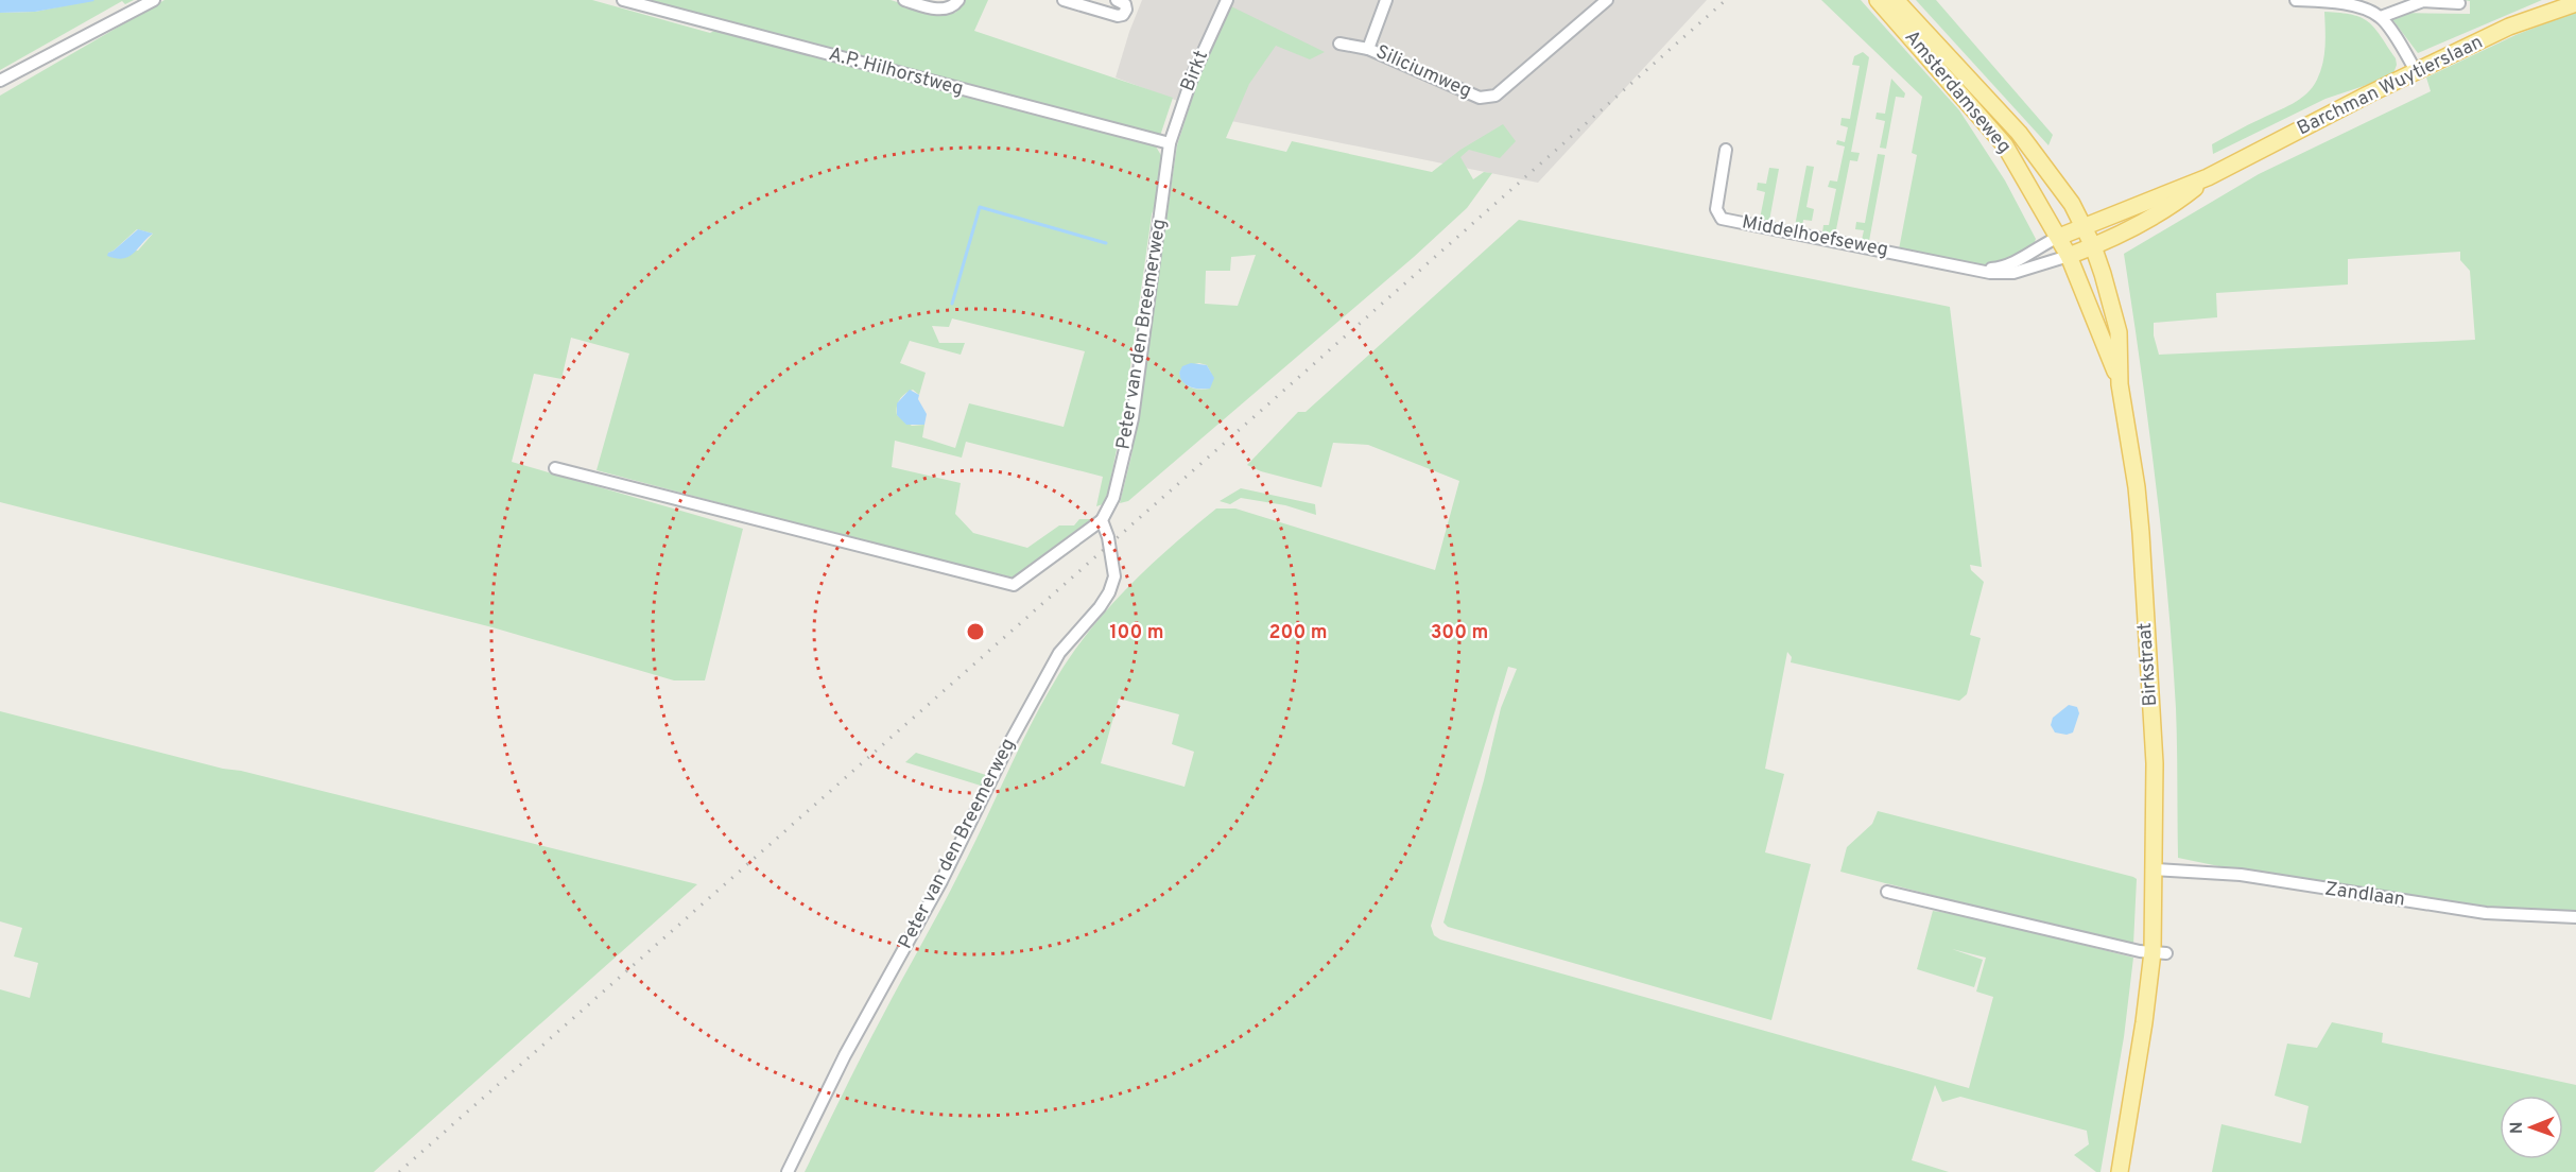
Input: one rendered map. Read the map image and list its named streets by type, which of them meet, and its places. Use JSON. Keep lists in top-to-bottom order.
{
  "streets": {
    "main road": ["Barchman Wuytierslaan", "Amsterdamseweg", "Birkstraat"],
    "street": [
      "Birkt",
      "A.P. Hilhorstweg",
      "Siliciumweg",
      "Middelhoefseweg",
      "Peter van den Breemerweg",
      "Zandlaan"
    ]
  },
  "crossings": [
    ["Birkt", "A.P. Hilhorstweg"],
    ["Birkt", "Peter van den Breemerweg"],
    ["A.P. Hilhorstweg", "Peter van den Breemerweg"],
    ["Barchman Wuytierslaan", "Amsterdamseweg"],
    ["Barchman Wuytierslaan", "Middelhoefseweg"],
    ["Barchman Wuytierslaan", "Birkstraat"],
    ["Amsterdamseweg", "Middelhoefseweg"],
    ["Amsterdamseweg", "Birkstraat"],
    ["Middelhoefseweg", "Birkstraat"],
    ["Birkstraat", "Zandlaan"]
  ],
  "north": "left",
  "rings": ["100 m", "200 m", "300 m"]
}
